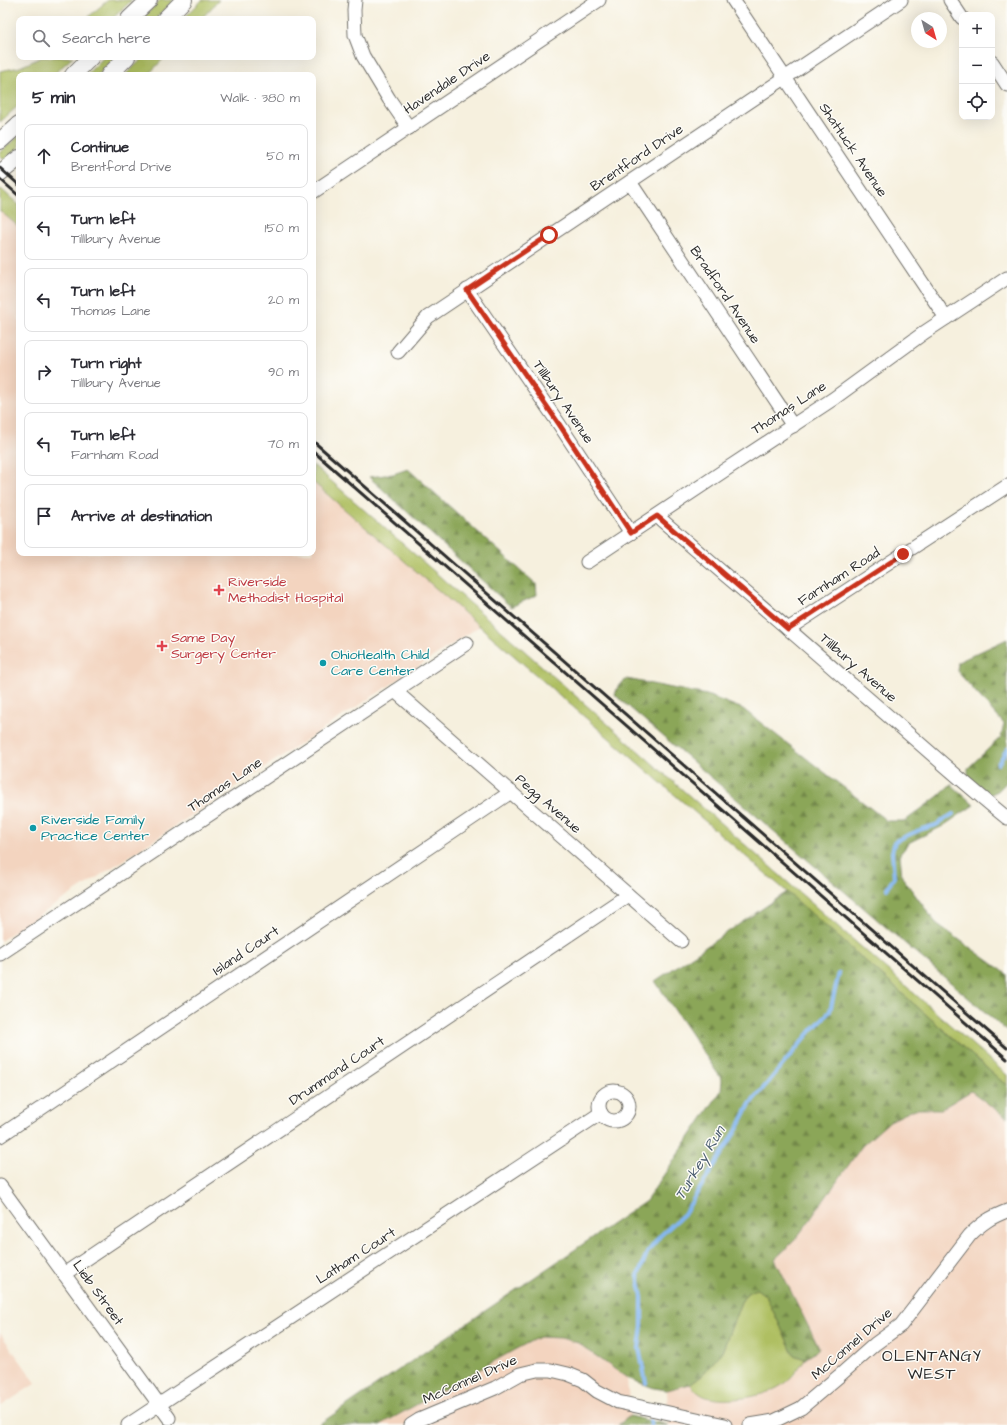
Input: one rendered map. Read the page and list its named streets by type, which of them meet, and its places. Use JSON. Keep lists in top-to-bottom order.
{
  "streets": {
    "street": [
      "Havendale Drive",
      "Shattuck Avenue",
      "Brentford Drive",
      "Bradford Avenue",
      "Tillbury Avenue",
      "Thomas Lane",
      "Farnham Road",
      "Pegg Avenue",
      "Island Court",
      "Drummond Court",
      "Latham Court",
      "Lieb Street",
      "McConnel Drive"
    ]
  },
  "crossings": [
    ["Shattuck Avenue", "Brentford Drive"],
    ["Shattuck Avenue", "Thomas Lane"],
    ["Brentford Drive", "Bradford Avenue"],
    ["Brentford Drive", "Tillbury Avenue"],
    ["Bradford Avenue", "Thomas Lane"],
    ["Tillbury Avenue", "Thomas Lane"],
    ["Tillbury Avenue", "Farnham Road"],
    ["Thomas Lane", "Pegg Avenue"],
    ["Pegg Avenue", "Island Court"],
    ["Pegg Avenue", "Drummond Court"],
    ["Drummond Court", "Lieb Street"],
    ["Latham Court", "Lieb Street"]
  ],
  "districts": ["OLENTANGY WEST"],
  "water": ["Turkey Run"],
  "places": {
    "health": ["Riverside Methodist Hospital", "Same Day Surgery Center"],
    "other": ["OhioHealth Child Care Center", "Riverside Family Practice Center"]
  },
  "north": "bottom right",
  "page": {
    "map_buttons": ["+", "−"],
    "search": "Search here",
    "heading": ["5 min", "Walk · 380 m"],
    "list": [
      ["Continue", "Brentford Drive", "50 m"],
      ["Turn left", "Tillbury Avenue", "150 m"],
      ["Turn left", "Thomas Lane", "20 m"],
      ["Turn right", "Tillbury Avenue", "90 m"],
      ["Turn left", "Farnham Road", "70 m"],
      "Arrive at destination"
    ]
  }
}
